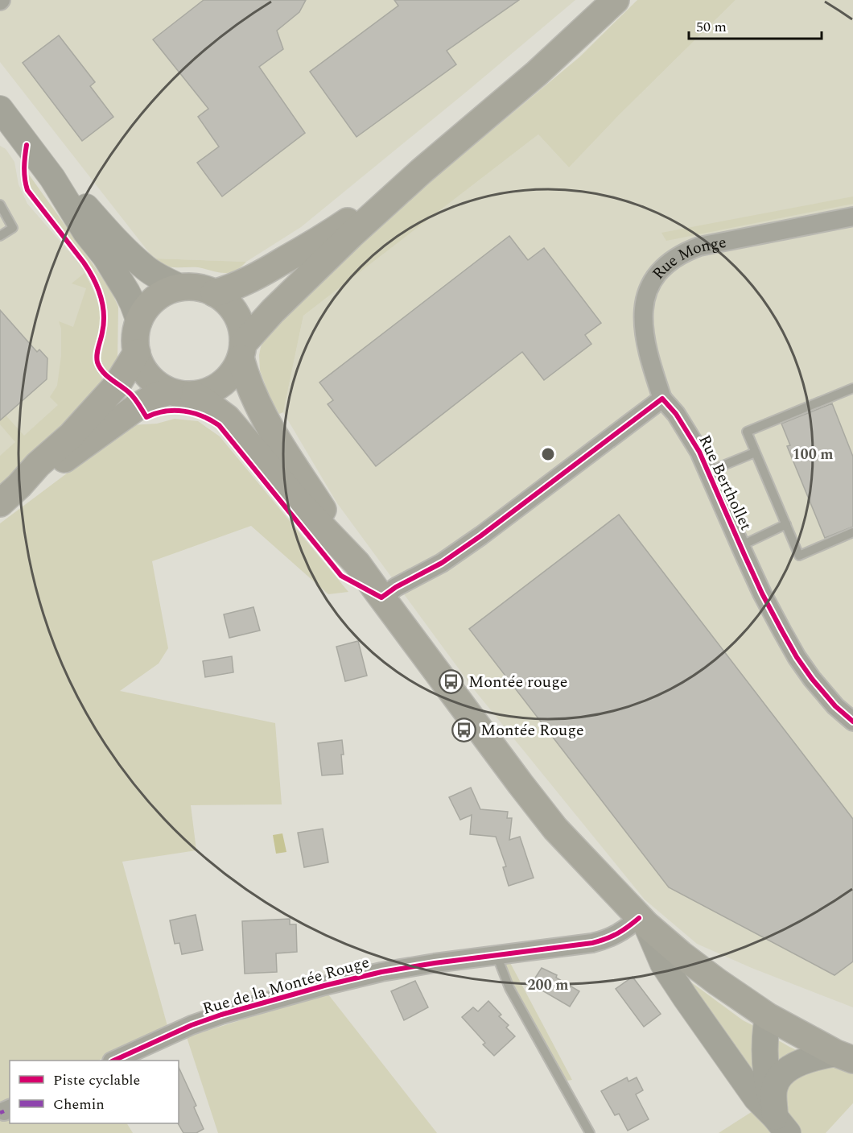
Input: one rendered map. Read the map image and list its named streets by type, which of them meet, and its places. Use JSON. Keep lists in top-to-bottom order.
{
  "streets": {
    "street": ["Rue Monge", "Rue Berthollet", "Rue de la Montée Rouge"]
  },
  "crossings": [
    ["Rue Monge", "Rue Berthollet"]
  ],
  "places": {
    "bus stop": ["Montée rouge", "Montée Rouge"]
  },
  "legend": ["Piste cyclable", "Chemin"],
  "scale_bar": "50 m",
  "rings": ["100 m", "200 m"]
}
